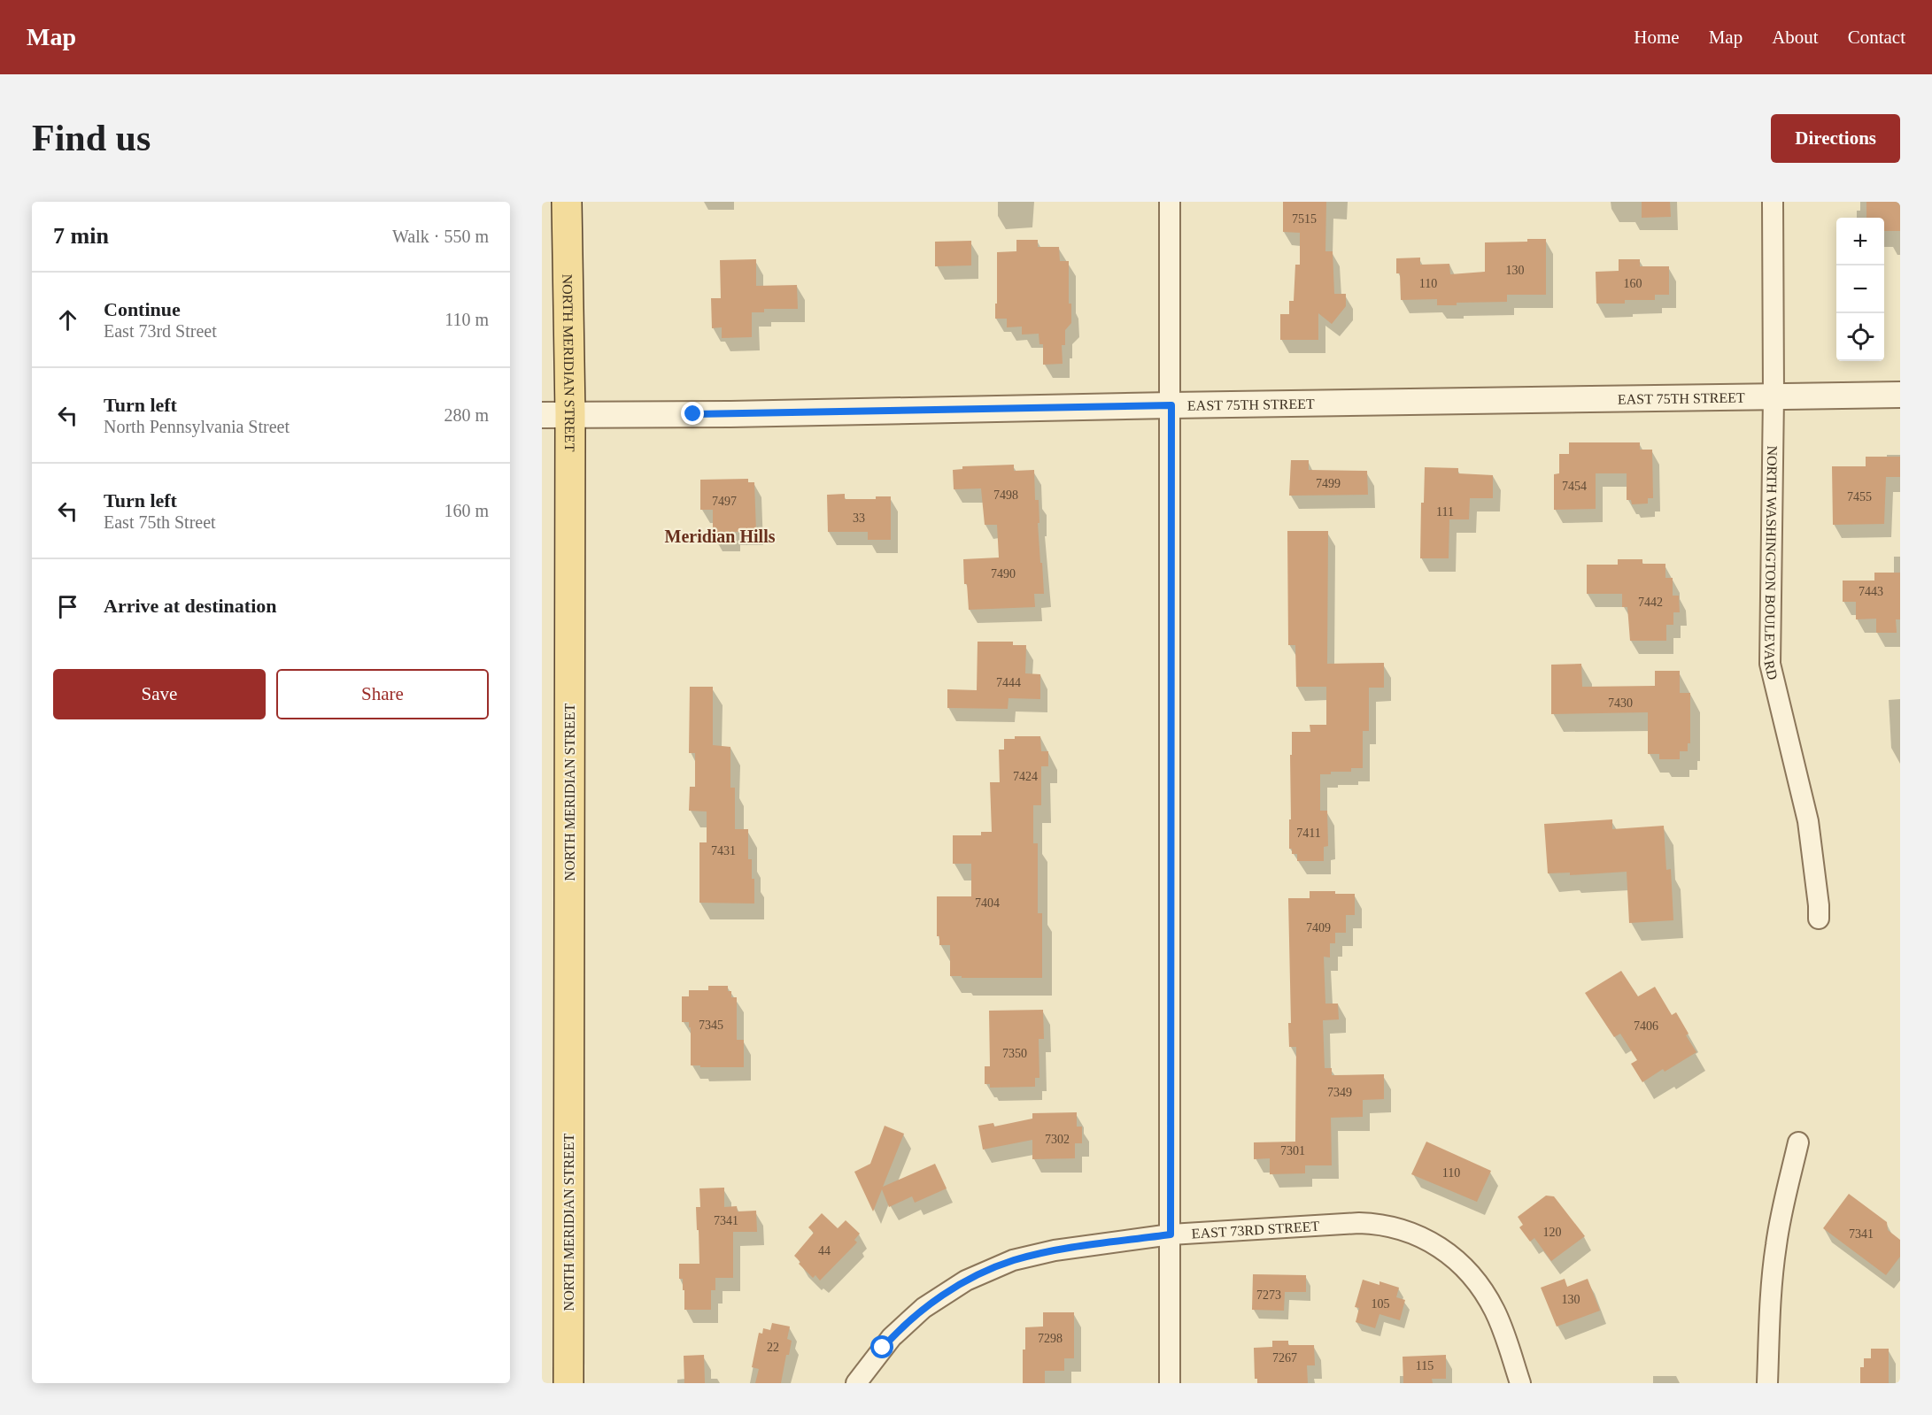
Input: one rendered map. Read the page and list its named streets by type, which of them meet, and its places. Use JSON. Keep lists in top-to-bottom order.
{
  "streets": {
    "main road": ["NORTH MERIDIAN STREET"],
    "street": ["EAST 75TH STREET", "NORTH WASHINGTON BOULEVARD", "EAST 73RD STREET"]
  },
  "crossings": [
    ["NORTH MERIDIAN STREET", "EAST 75TH STREET"],
    ["EAST 75TH STREET", "NORTH WASHINGTON BOULEVARD"]
  ],
  "districts": ["Meridian Hills"],
  "house_numbers": [
    "7515",
    "130",
    "110",
    "160",
    "7499",
    "7454",
    "7498",
    "7455",
    "7497",
    "111",
    "33",
    "7490",
    "7443",
    "7442",
    "7444",
    "7430",
    "7424",
    "7411",
    "7431",
    "7404",
    "7409",
    "7345",
    "7406",
    "7350",
    "7349",
    "7302",
    "7301",
    "110",
    "7341",
    "120",
    "7341",
    "44",
    "7273",
    "130",
    "105",
    "7298",
    "22",
    "7267",
    "115"
  ],
  "page": {
    "header": "Map",
    "nav": [
      "Home",
      "Map",
      "About",
      "Contact"
    ],
    "buttons": [
      "Directions",
      ["Save", "Share"]
    ],
    "title": "Find us",
    "heading": ["7 min", "Walk · 550 m"],
    "map_buttons": ["+", "−"],
    "list": [
      ["Continue", "East 73rd Street", "110 m"],
      ["Turn left", "North Pennsylvania Street", "280 m"],
      ["Turn left", "East 75th Street", "160 m"],
      "Arrive at destination"
    ]
  }
}
